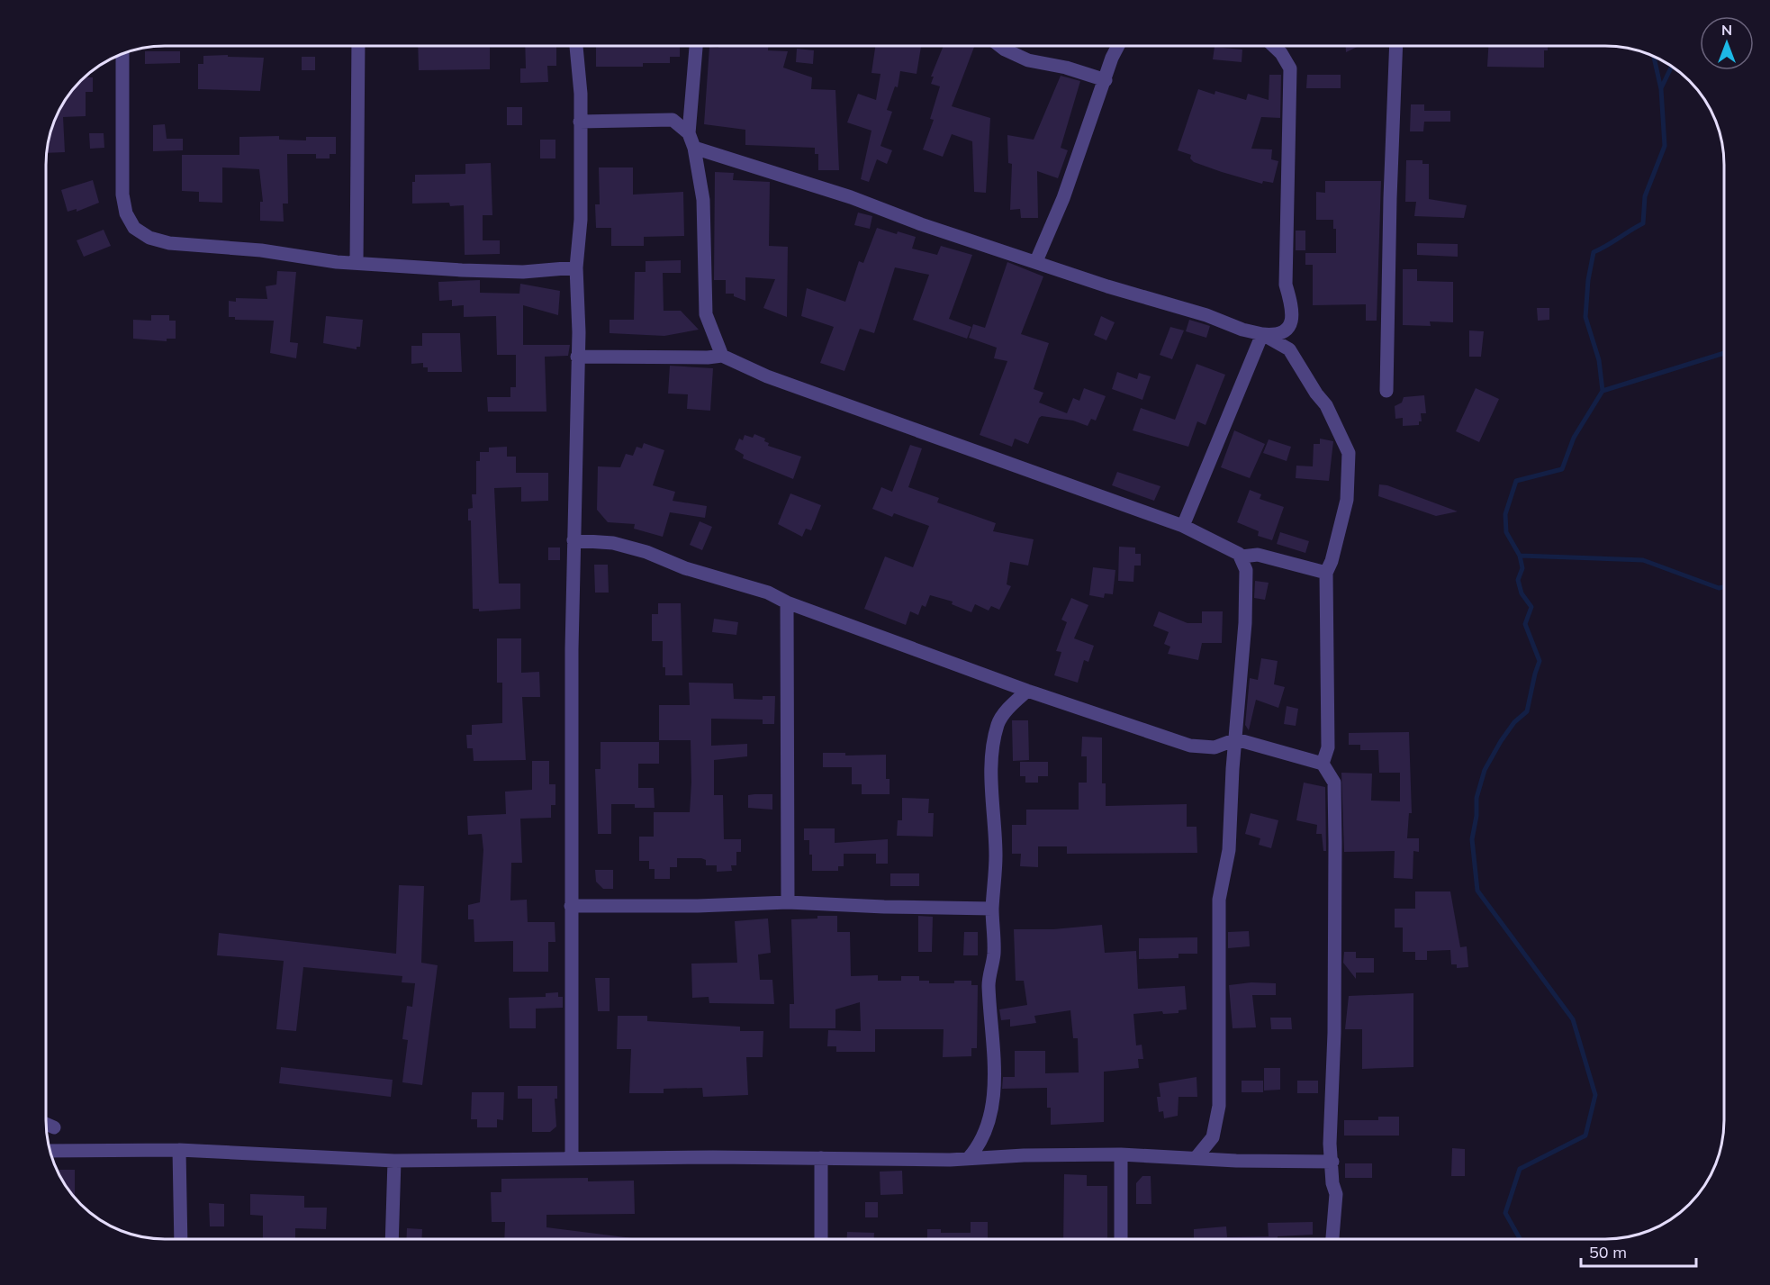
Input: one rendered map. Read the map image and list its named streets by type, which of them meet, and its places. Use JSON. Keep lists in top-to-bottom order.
{
  "scale_bar": "50 m",
  "north": "top"
}
